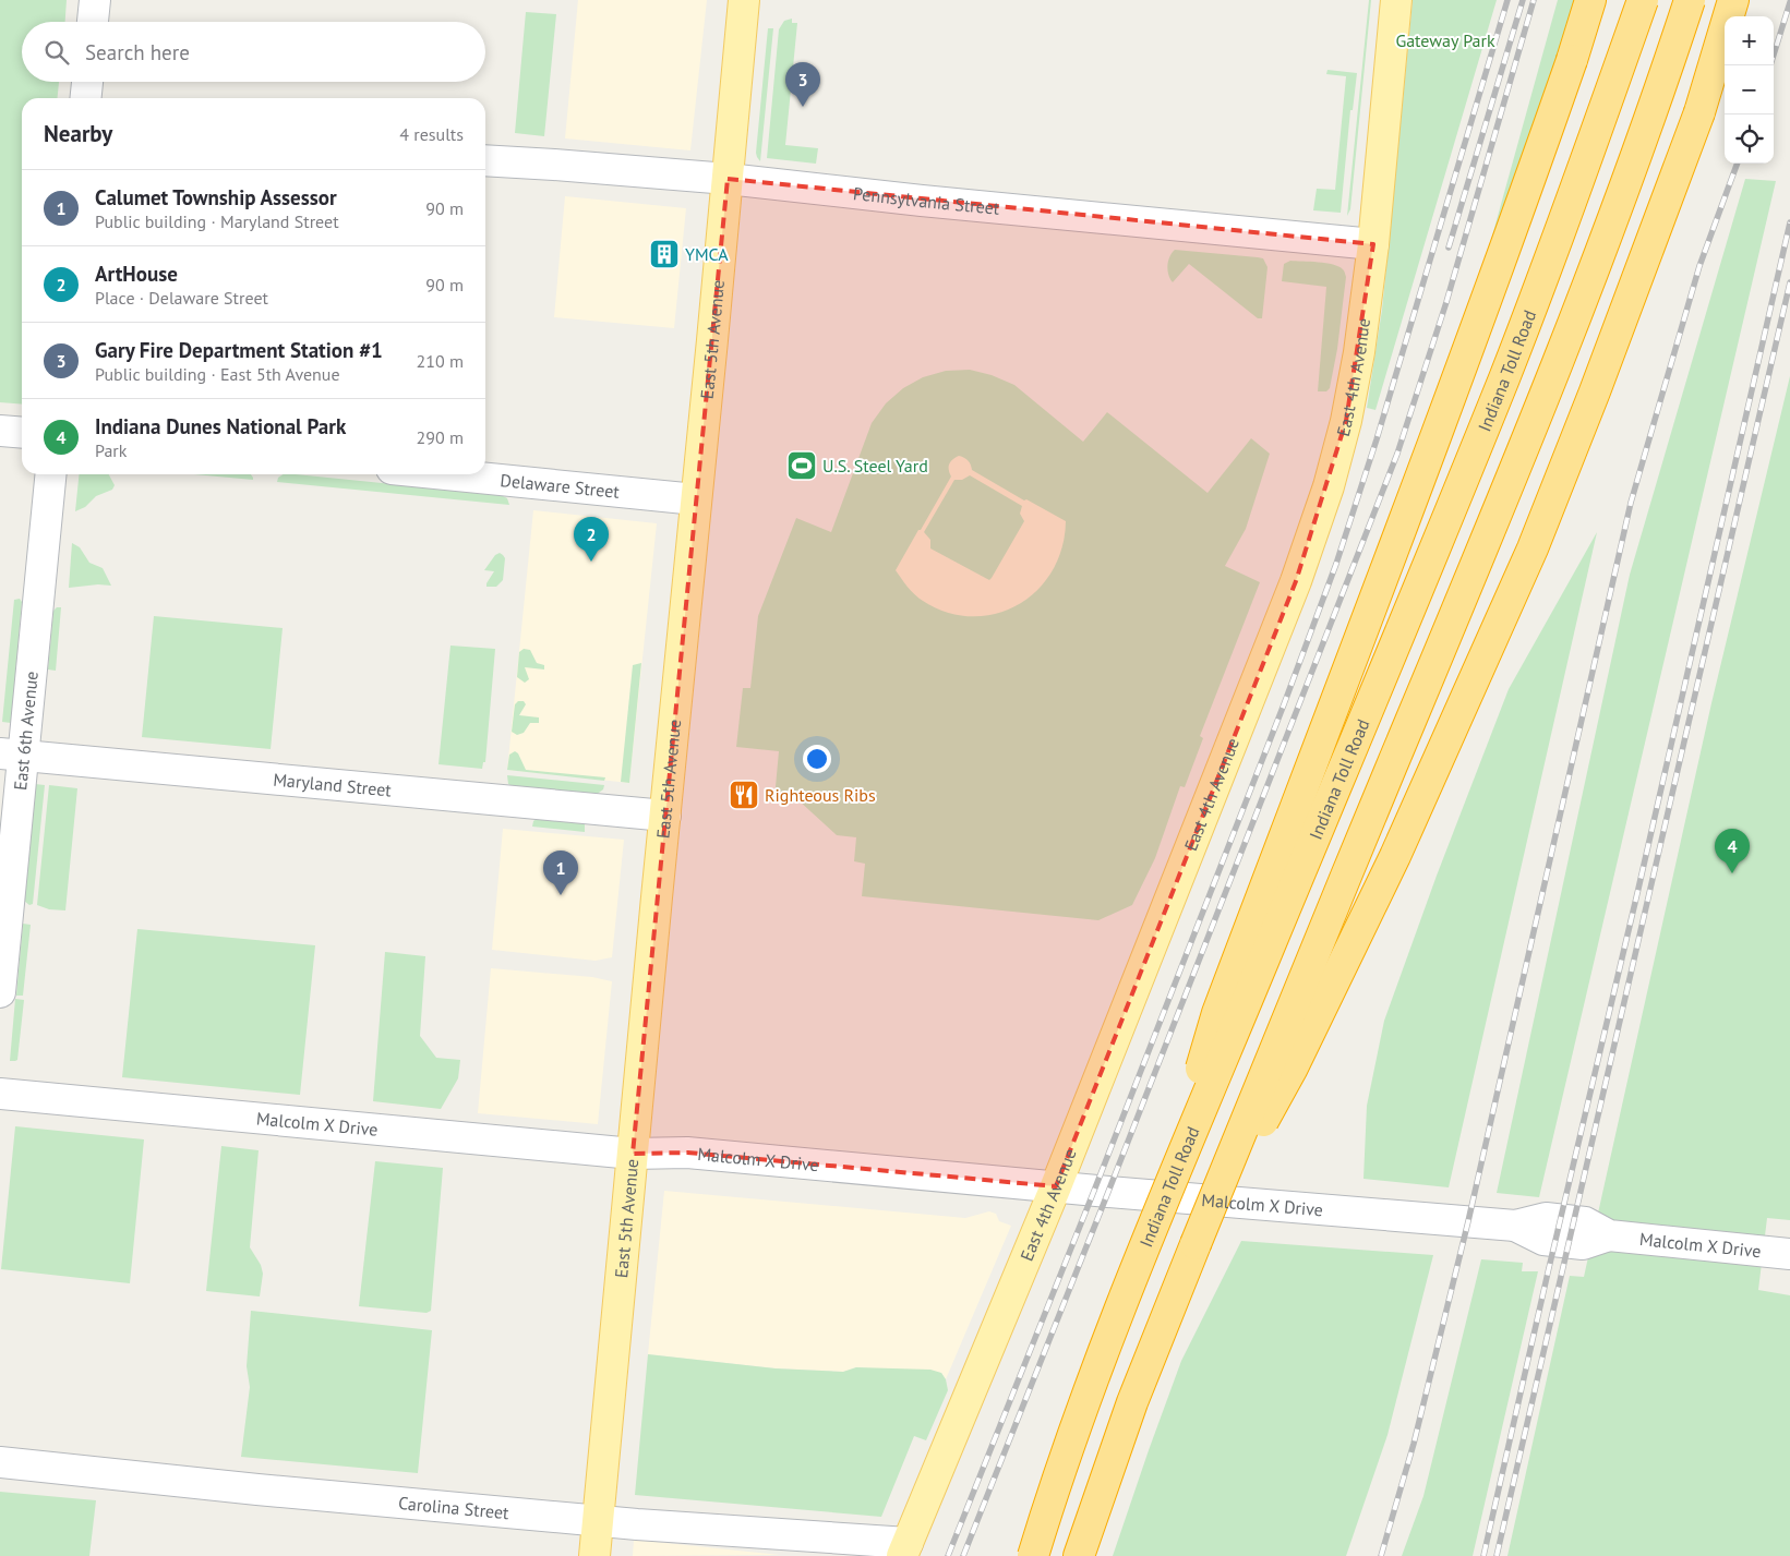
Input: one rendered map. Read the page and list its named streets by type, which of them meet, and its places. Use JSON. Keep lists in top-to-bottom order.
{
  "streets": {
    "highway": ["Indiana Toll Road"],
    "main road": ["East 5th Avenue", "East 4th Avenue"],
    "street": [
      "Pennsylvania Street",
      "Delaware Street",
      "East 6th Avenue",
      "Maryland Street",
      "Malcolm X Drive",
      "Carolina Street"
    ]
  },
  "crossings": [
    ["Pennsylvania Street", "East 5th Avenue"],
    ["Pennsylvania Street", "East 4th Avenue"],
    ["East 5th Avenue", "Delaware Street"],
    ["East 5th Avenue", "Maryland Street"],
    ["East 5th Avenue", "Malcolm X Drive"],
    ["East 5th Avenue", "Carolina Street"],
    ["East 4th Avenue", "Malcolm X Drive"],
    ["East 4th Avenue", "Carolina Street"],
    ["East 6th Avenue", "Maryland Street"]
  ],
  "parks": ["Gateway Park"],
  "places": {
    "building": ["YMCA"],
    "sports": ["U.S. Steel Yard"],
    "restaurant": ["Righteous Ribs"]
  },
  "page": {
    "map_buttons": ["+", "−"],
    "search": "Search here",
    "pins": [
      "3",
      "2",
      "4",
      "1"
    ],
    "heading": ["Nearby", "4 results"],
    "list": [
      {
        "mark": "1",
        "name": "Calumet Township Assessor",
        "note": "Public building · Maryland Street",
        "value": "90 m"
      },
      {
        "mark": "2",
        "name": "ArtHouse",
        "note": "Place · Delaware Street",
        "value": "90 m"
      },
      {
        "mark": "3",
        "name": "Gary Fire Department Station #1",
        "note": "Public building · East 5th Avenue",
        "value": "210 m"
      },
      {
        "mark": "4",
        "name": "Indiana Dunes National Park",
        "note": "Park",
        "value": "290 m"
      }
    ]
  }
}
